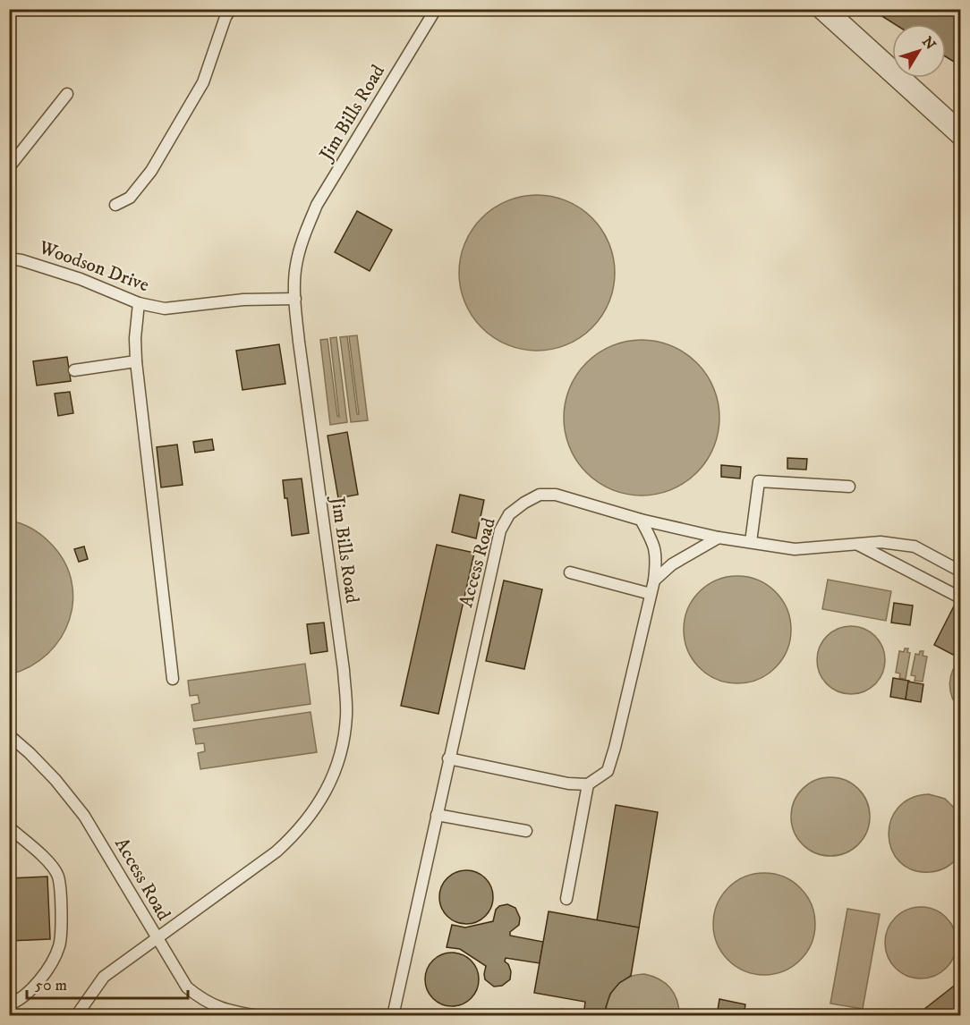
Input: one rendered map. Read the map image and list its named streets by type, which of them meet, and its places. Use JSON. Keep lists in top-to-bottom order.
{
  "streets": {
    "lane": ["Jim Bills Road", "Woodson Drive", "Access Road"]
  },
  "crossings": [
    ["Jim Bills Road", "Woodson Drive"],
    ["Jim Bills Road", "Access Road"]
  ],
  "scale_bar": "50 m",
  "north": "top right"
}
